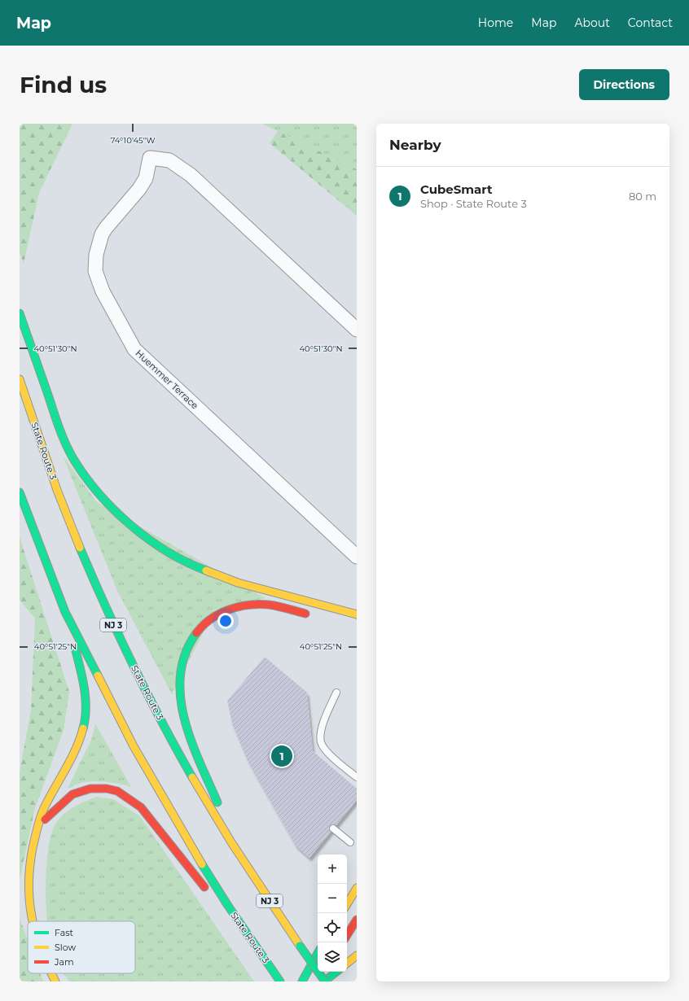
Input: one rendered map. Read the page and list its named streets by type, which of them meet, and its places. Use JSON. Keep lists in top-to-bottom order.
{
  "streets": {
    "main road": ["State Route 3", "NJ 3"],
    "street": ["Huemmer Terrace"]
  },
  "legend": ["Fast", "Slow", "Jam"],
  "page": {
    "header": "Map",
    "nav": [
      "Home",
      "Map",
      "About",
      "Contact"
    ],
    "buttons": "Directions",
    "title": "Find us",
    "heading": "Nearby",
    "list": [
      {
        "mark": "1",
        "name": "CubeSmart",
        "note": "Shop · State Route 3",
        "value": "80 m"
      }
    ],
    "pins": "1",
    "map_buttons": ["+", "−"]
  },
  "coordinates": ["74°10'45\"W", "40°51'30\"N", "40°51'25\"N"]
}
